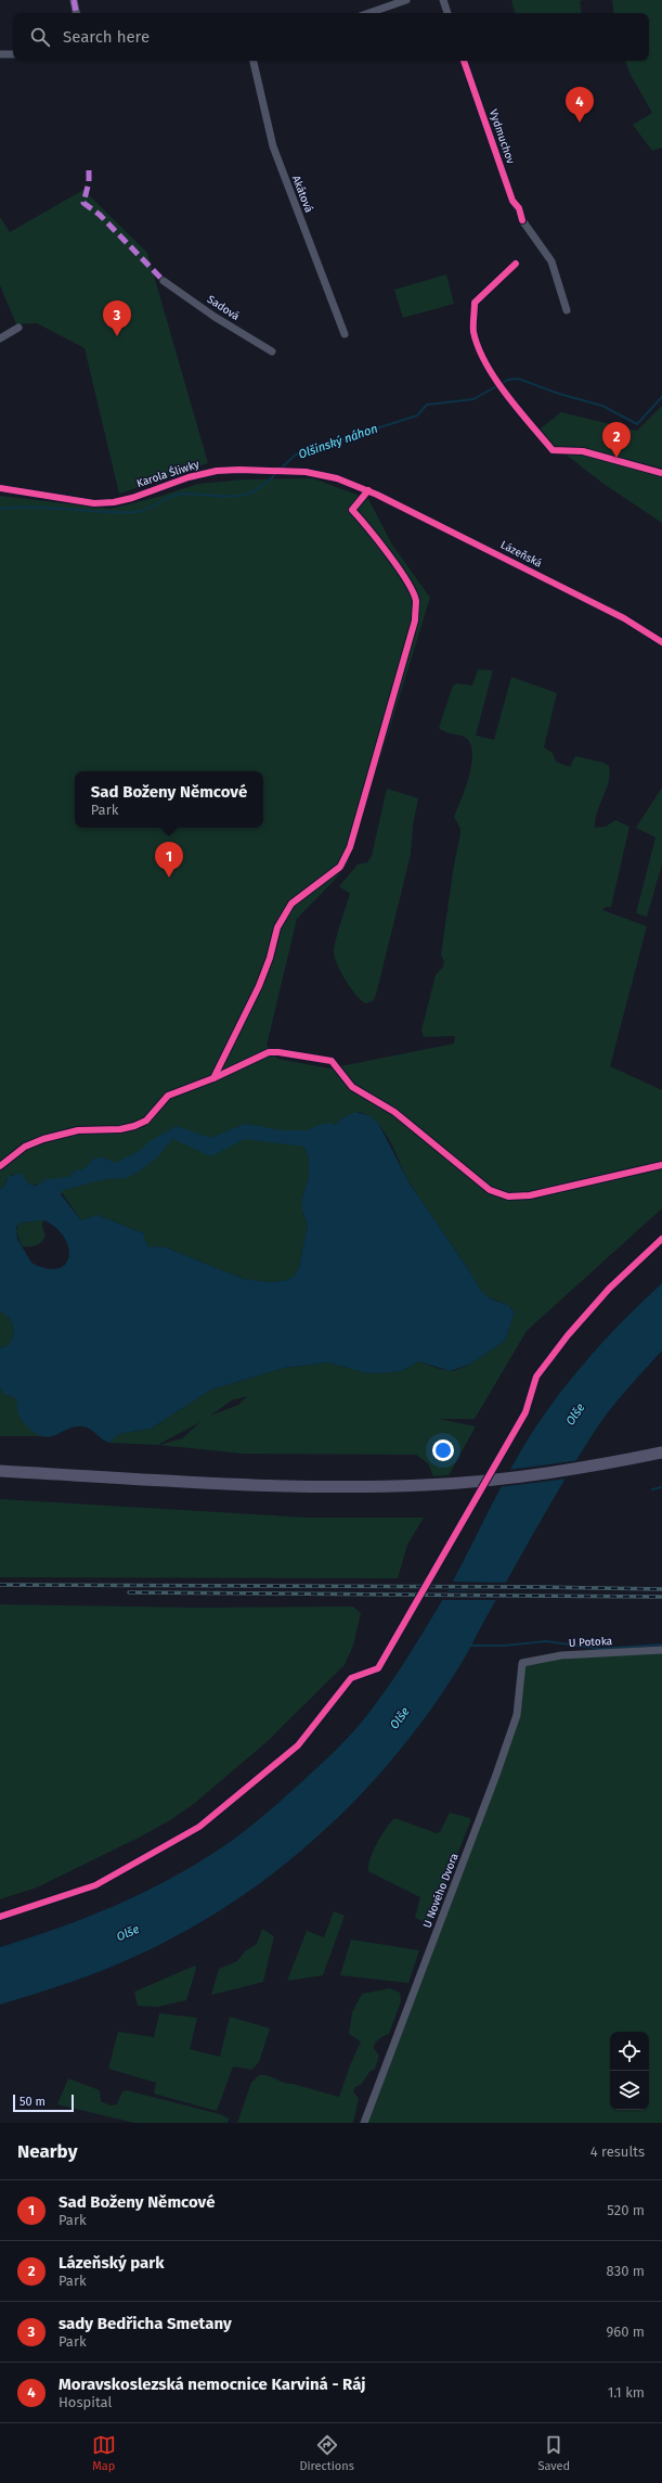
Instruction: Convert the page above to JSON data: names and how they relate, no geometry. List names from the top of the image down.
{
  "streets": {
    "street": [
      "Vydmuchov",
      "Akátová",
      "Sadová",
      "Karola Śliwky",
      "Lázeňská",
      "U Potoka",
      "U Nového Dvora"
    ]
  },
  "crossings": [
    ["Karola Śliwky", "Lázeňská"],
    ["U Potoka", "U Nového Dvora"]
  ],
  "water": ["Olšinský náhon", "Olše"],
  "scale_bar": "50 m",
  "page": {
    "search": "Search here",
    "pins": [
      "4",
      "3",
      "2",
      "1"
    ],
    "popup": ["Sad Boženy Němcové", "Park"],
    "scale": "50 m",
    "heading": ["Nearby", "4 results"],
    "list": [
      {
        "mark": "1",
        "name": "Sad Boženy Němcové",
        "note": "Park",
        "value": "520 m"
      },
      {
        "mark": "2",
        "name": "Lázeňský park",
        "note": "Park",
        "value": "830 m"
      },
      {
        "mark": "3",
        "name": "sady Bedřicha Smetany",
        "note": "Park",
        "value": "960 m"
      },
      {
        "mark": "4",
        "name": "Moravskoslezská nemocnice Karviná - Ráj",
        "note": "Hospital",
        "value": "1.1 km"
      }
    ],
    "nav": ["Map", "Directions", "Saved"]
  }
}
